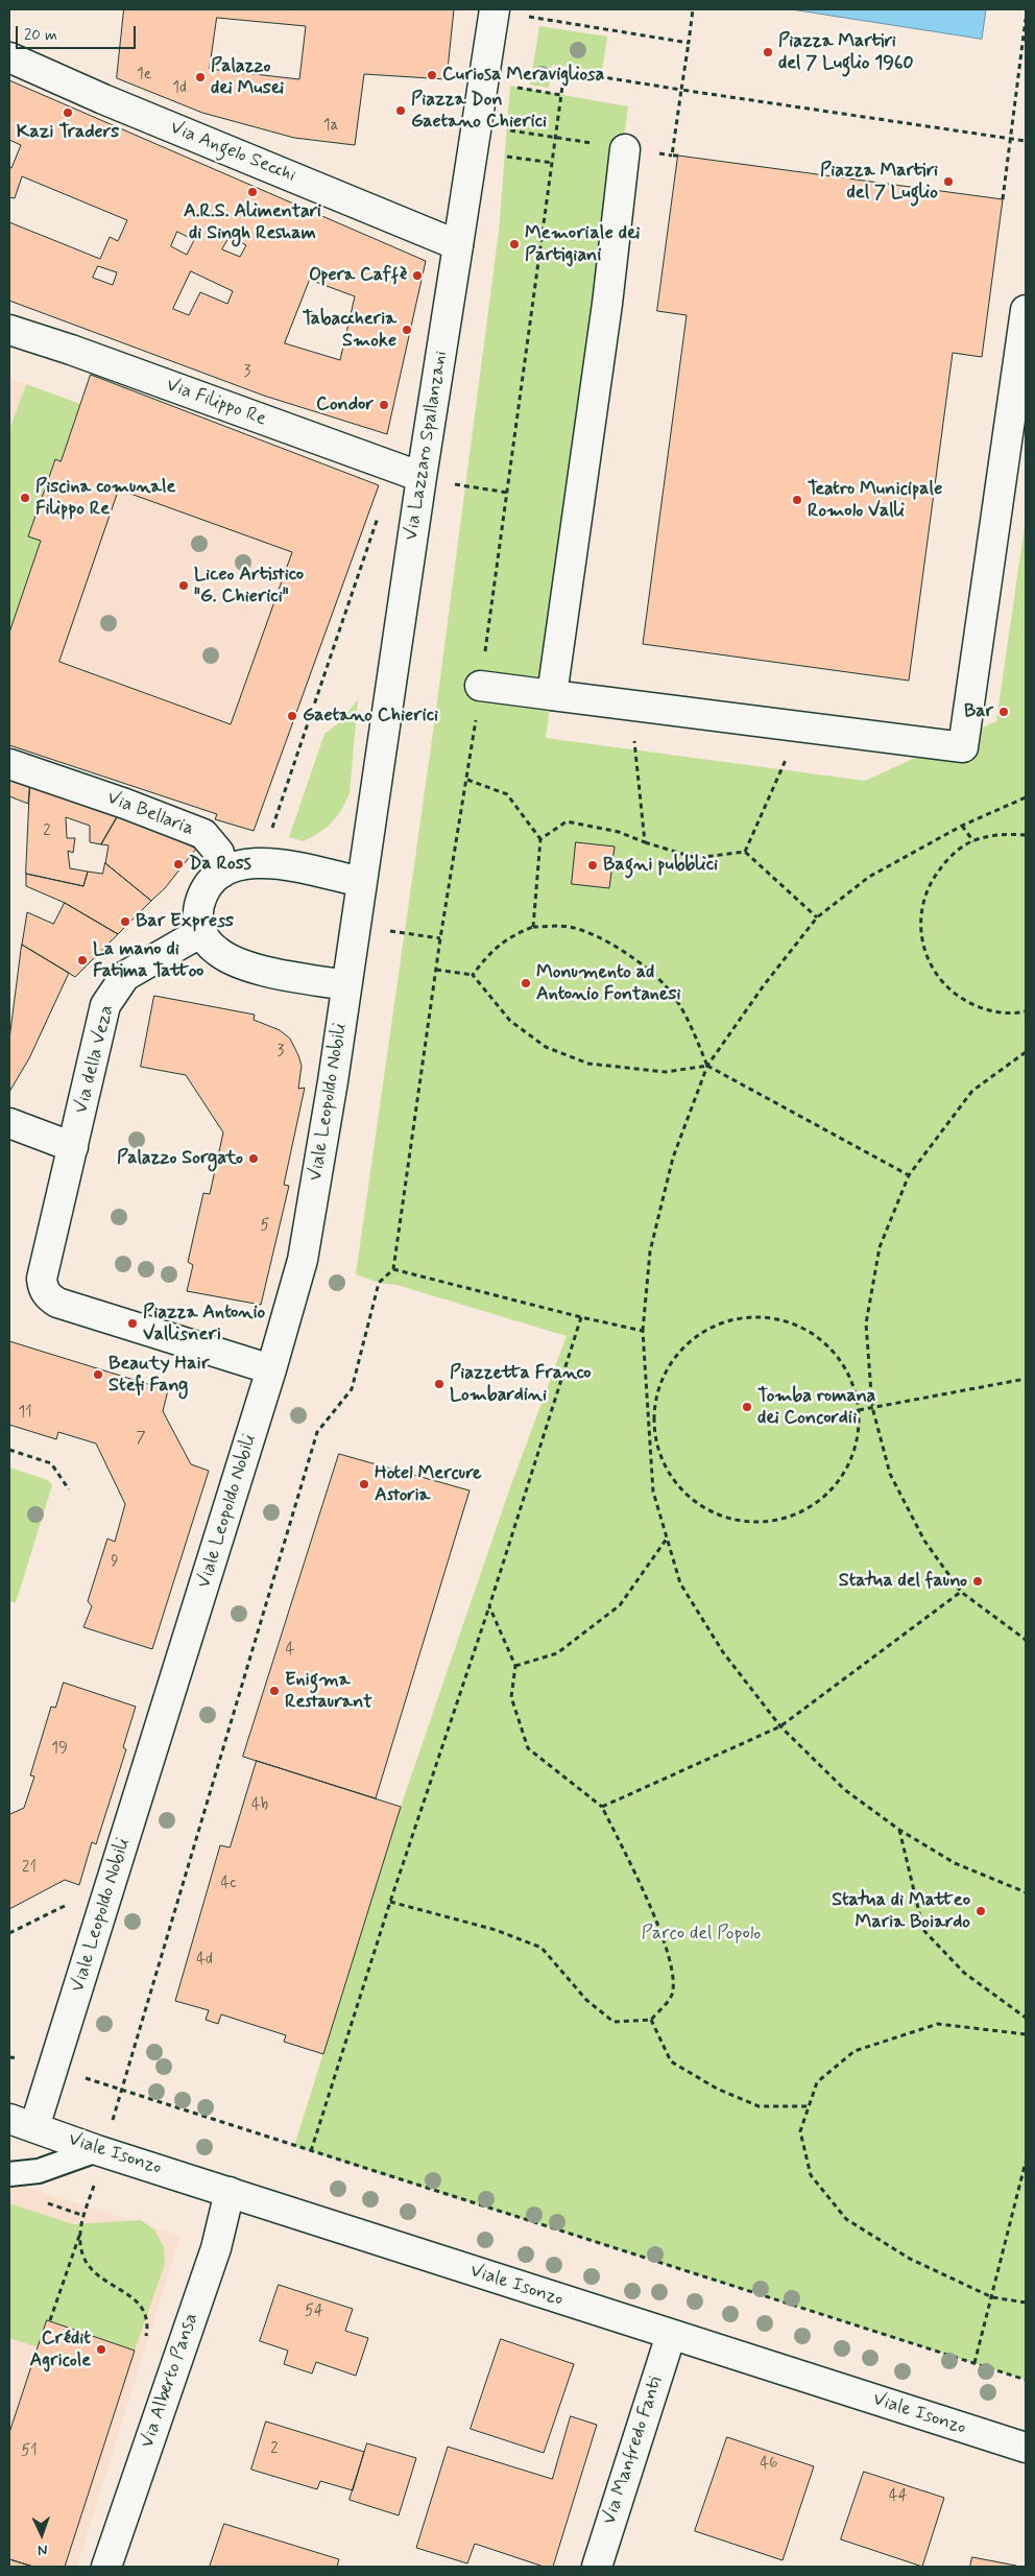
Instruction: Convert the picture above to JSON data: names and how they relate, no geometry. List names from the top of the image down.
{
  "streets": {
    "street": [
      "Via Angelo Secchi",
      "Via Filippo Re",
      "Via Lazzaro Spallanzani",
      "Via Bellaria",
      "Via della Veza",
      "Viale Leopoldo Nobili",
      "Viale Isonzo",
      "Via Alberto Pansa",
      "Via Manfredo Fanti"
    ]
  },
  "crossings": [
    ["Via Angelo Secchi", "Via Lazzaro Spallanzani"],
    ["Via Filippo Re", "Via Lazzaro Spallanzani"],
    ["Via Lazzaro Spallanzani", "Viale Leopoldo Nobili"],
    ["Viale Leopoldo Nobili", "Viale Isonzo"],
    ["Viale Isonzo", "Via Alberto Pansa"],
    ["Viale Isonzo", "Via Manfredo Fanti"]
  ],
  "parks": ["Parco del Popolo"],
  "places": [
    "Piazza Martiri del 7 Luglio 1960",
    "Curiosa Meravigliosa",
    "Palazzo dei Musei",
    "Piazza Don Gaetano Chierici",
    "Kazi Traders",
    "Piazza Martiri del 7 Luglio",
    "A.R.S. Alimentari di Singh Resham",
    "Memoriale dei Partigiani",
    "Opera Caffè",
    "Tabaccheria Smoke",
    "Condor",
    "Piscina comunale Filippo Re",
    "Teatro Municipale Romolo Valli",
    "Liceo Artistico \"G. Chierici\"",
    "Bar",
    "Gaetano Chierici",
    "Da Ross",
    "Bagni pubblici",
    "Bar Express",
    "La mano di Fatima Tattoo",
    "Monumento ad Antonio Fontanesi",
    "Palazzo Sorgato",
    "Piazza Antonio Vallisneri",
    "Beauty Hair Stefi Fang",
    "Piazzetta Franco Lombardini",
    "Tomba romana dei Concordii",
    "Hotel Mercure Astoria",
    "Statua del fauno",
    "Enigma Restaurant",
    "Statua di Matteo Maria Boiardo",
    "Crédit Agricole"
  ],
  "house_numbers": [
    "1e",
    "1d",
    "1a",
    "3",
    "2",
    "3",
    "5",
    "11",
    "7",
    "9",
    "4",
    "19",
    "4b",
    "21",
    "4c",
    "4d",
    "54",
    "2",
    "51",
    "46",
    "44"
  ],
  "scale_bar": "20 m",
  "north": "bottom"
}
